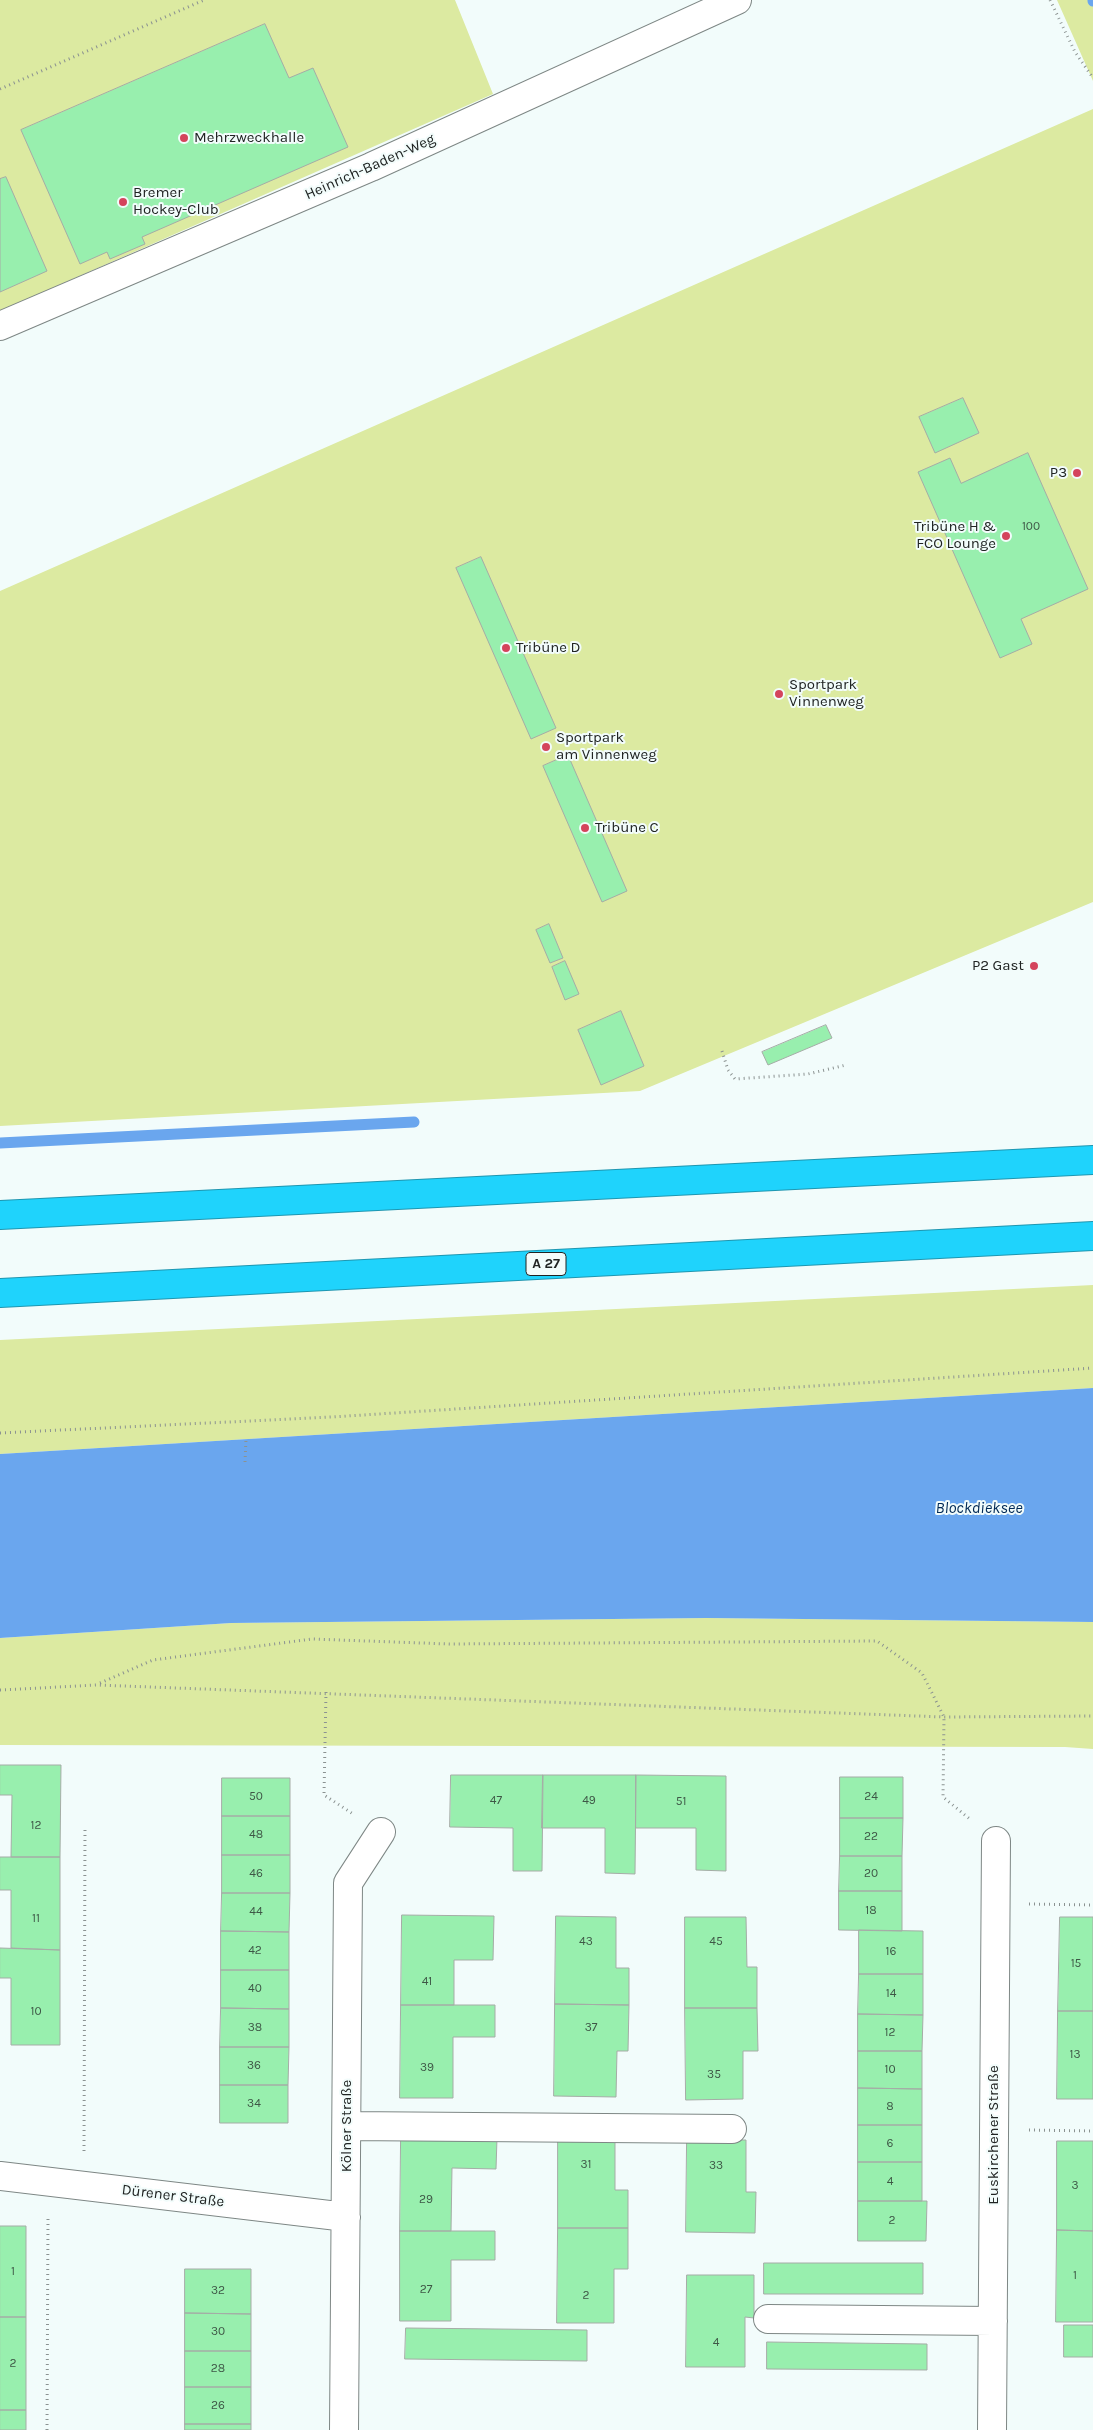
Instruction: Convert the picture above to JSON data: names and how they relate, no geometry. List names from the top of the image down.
{
  "streets": {
    "highway": ["A 27"],
    "street": [
      "Heinrich-Baden-Weg",
      "Kölner Straße",
      "Euskirchener Straße",
      "Dürener Straße"
    ]
  },
  "crossings": [
    ["Kölner Straße", "Dürener Straße"]
  ],
  "water": ["Blockdieksee"],
  "places": [
    "Mehrzweckhalle",
    "Bremer Hockey-Club",
    "P3",
    "Tribüne H & FCO Lounge",
    "Tribüne D",
    "Sportpark Vinnenweg",
    "Sportpark am Vinnenweg",
    "Tribüne C",
    "P2 Gast"
  ],
  "house_numbers": [
    "100",
    "50",
    "24",
    "47",
    "49",
    "51",
    "12",
    "48",
    "22",
    "46",
    "20",
    "18",
    "44",
    "11",
    "43",
    "45",
    "42",
    "16",
    "15",
    "41",
    "40",
    "14",
    "10",
    "38",
    "37",
    "12",
    "13",
    "36",
    "39",
    "10",
    "35",
    "34",
    "8",
    "6",
    "31",
    "33",
    "4",
    "3",
    "29",
    "2",
    "1",
    "1",
    "27",
    "32",
    "2",
    "30",
    "4",
    "2",
    "28",
    "26"
  ]
}
